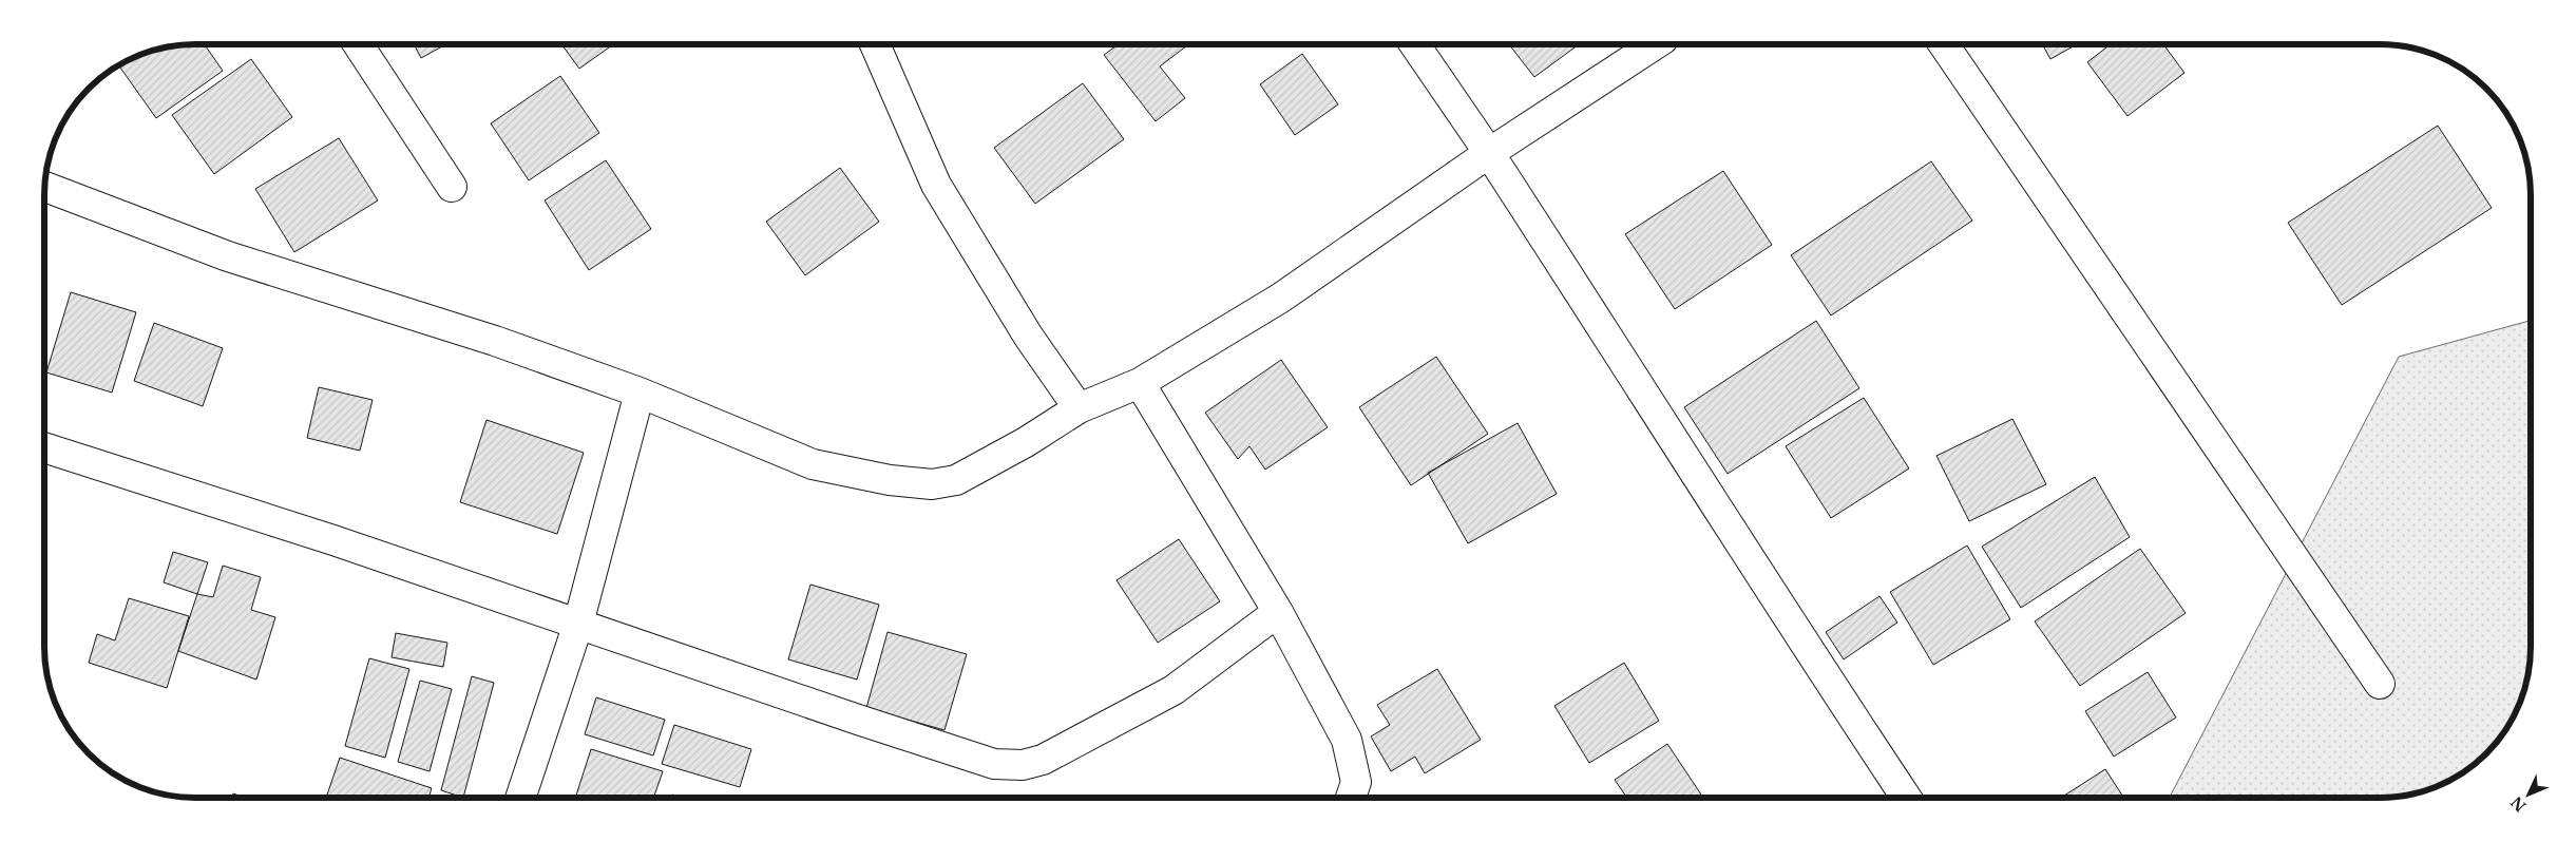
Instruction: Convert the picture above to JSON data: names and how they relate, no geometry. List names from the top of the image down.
{
  "north": "bottom left"
}
